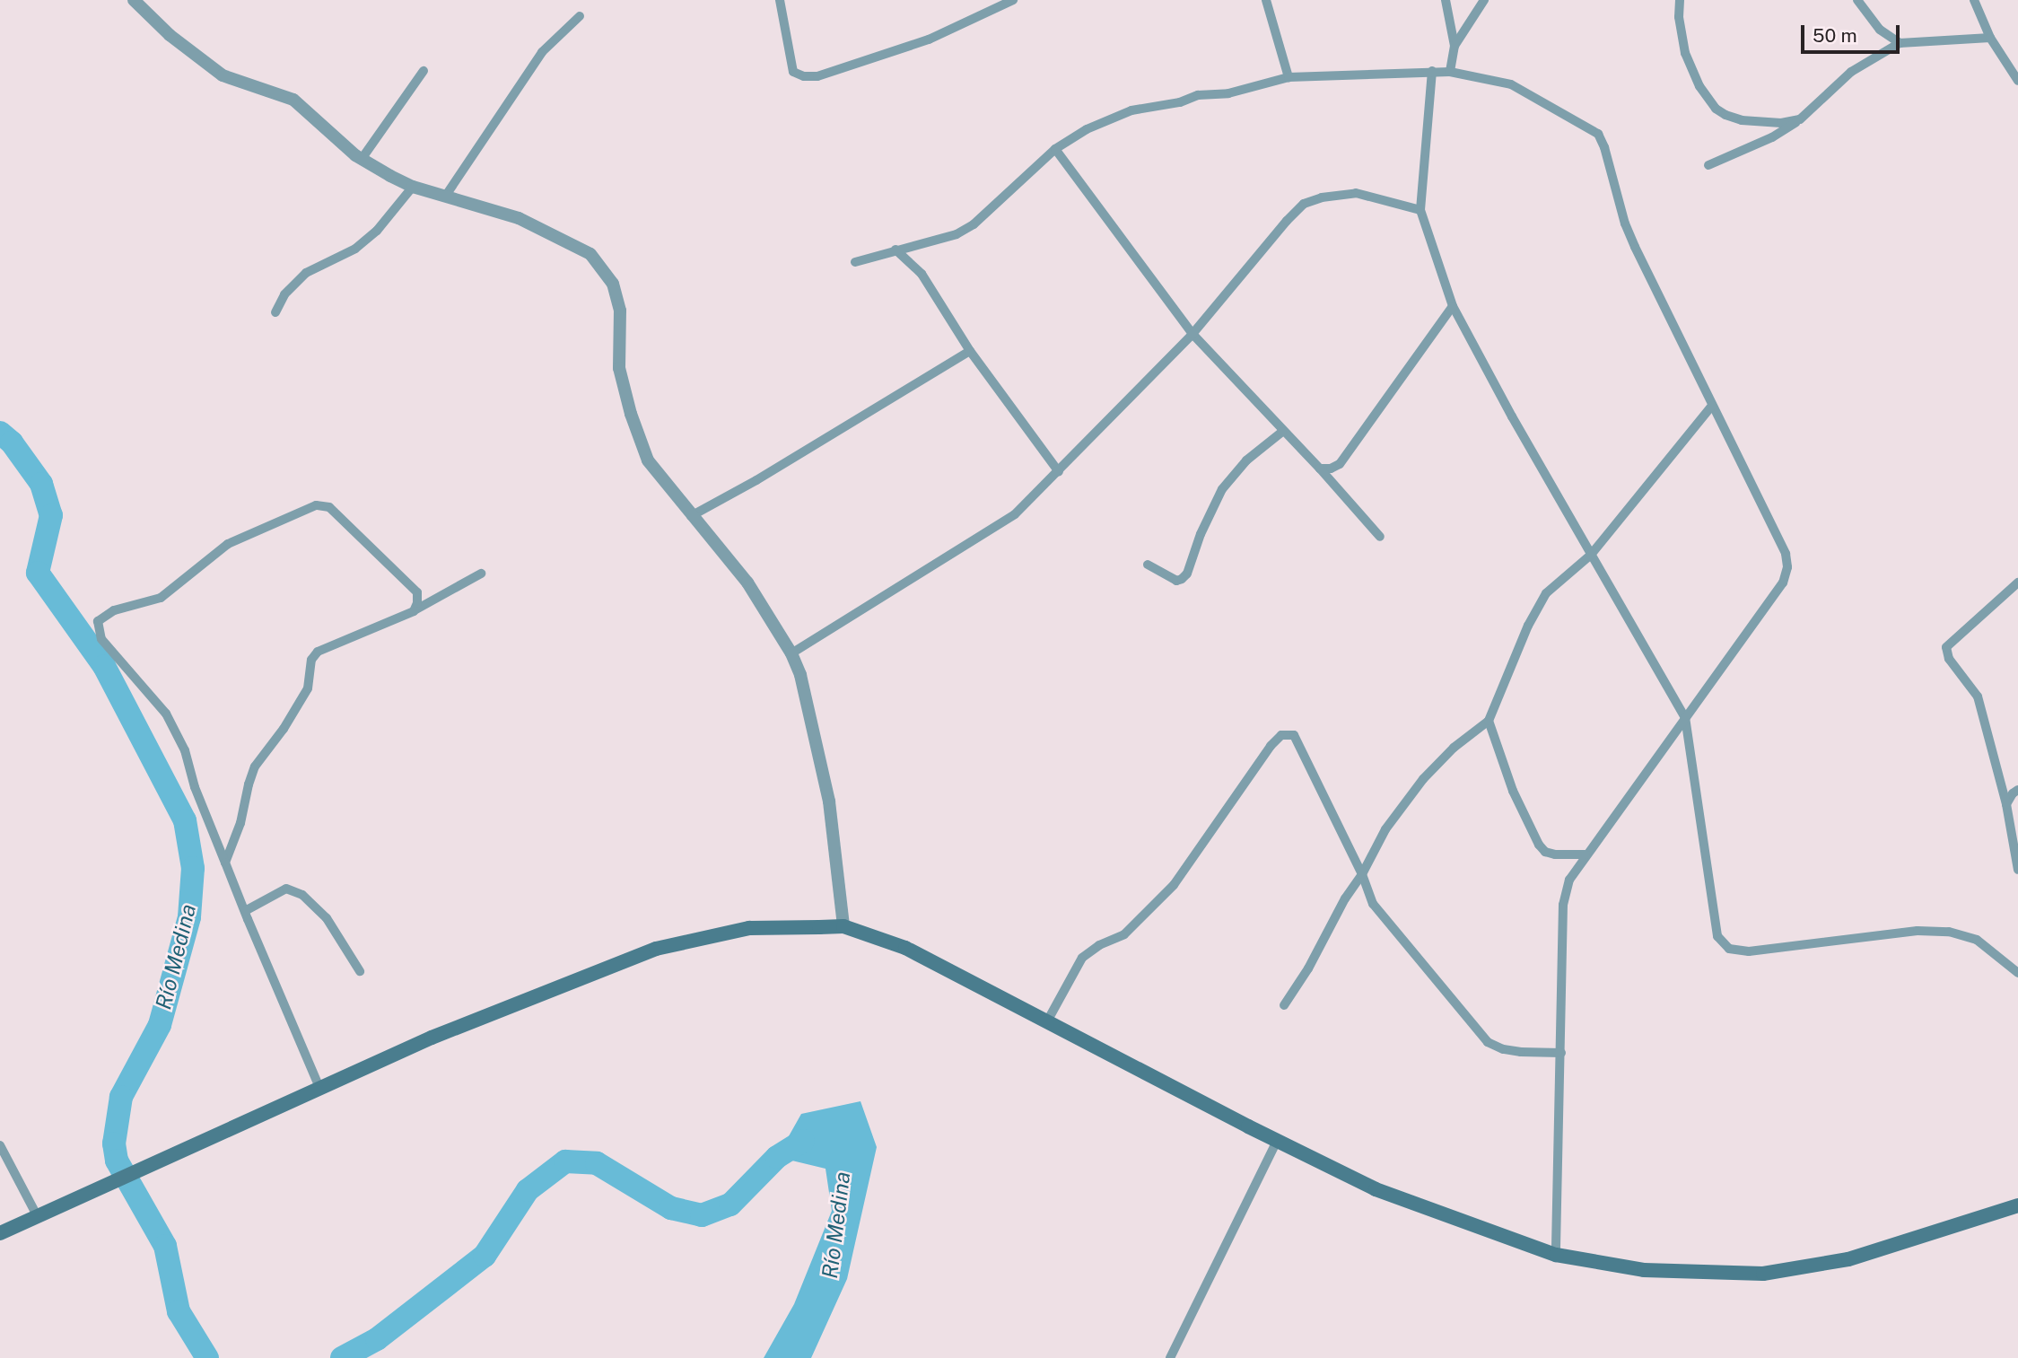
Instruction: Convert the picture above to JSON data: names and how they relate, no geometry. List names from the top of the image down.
{
  "water": ["Río Medina"],
  "scale_bar": "50 m"
}
